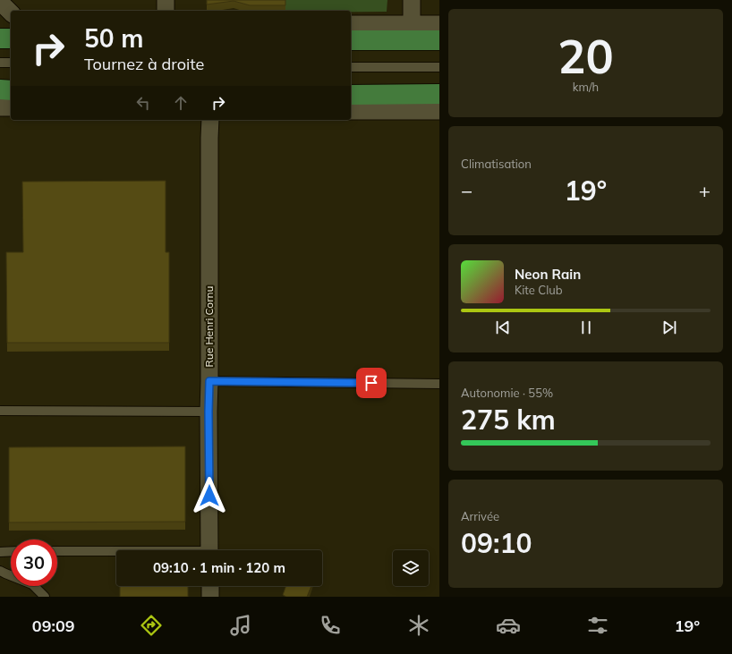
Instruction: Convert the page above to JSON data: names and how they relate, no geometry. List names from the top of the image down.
{
  "streets": {
    "street": ["Rue Henri Cornu"]
  },
  "page": {
    "tile": [
      ["20", "km/h"],
      "Climatisation",
      ["Autonomie · 55%", "275 km"],
      ["Arrivée", "09:10"]
    ],
    "turn": ["50 m", "Tournez à droite"],
    "heat": ["−", "19°", "+"],
    "song": ["Neon Rain", "Kite Club"],
    "limit": "30",
    "trip": "09:10 · 1 min · 120 m",
    "tabs": ["09:09", "19°"]
  }
}
